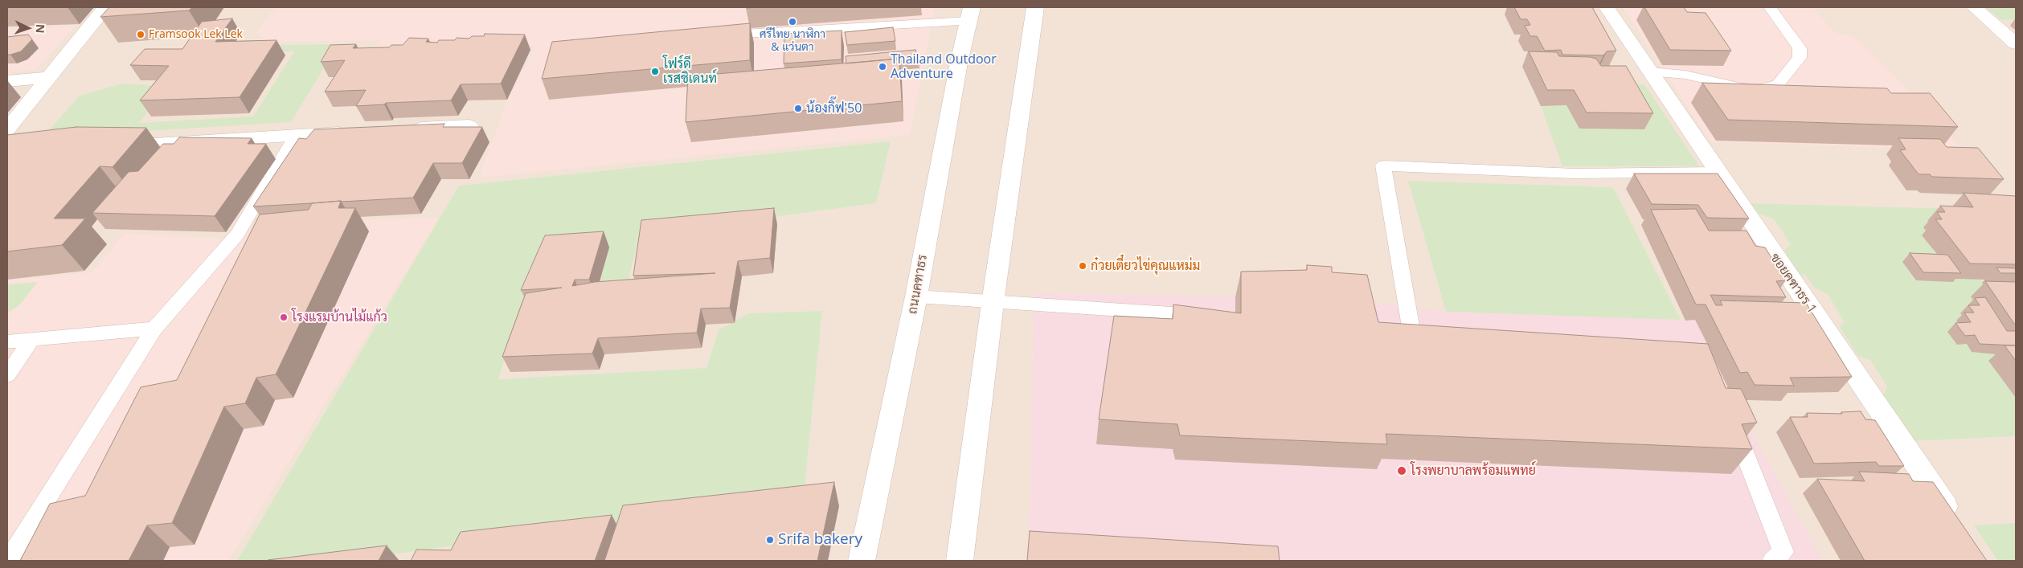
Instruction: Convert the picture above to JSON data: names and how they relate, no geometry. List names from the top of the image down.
{
  "streets": {
    "street": ["ซอยคฑาธร 1", "ถนนคฑาธร"]
  },
  "places": [
    "ศรีไทย นาฬิกา & แว่นตา",
    "Framsook Lek Lek",
    "Thailand Outdoor Adventure",
    "โฟร์ดี เรสซิเดนท์",
    "น้องกิ๊ฟ'50",
    "ก๋วยเตี๋ยวไข่คุณแหม่ม",
    "โรงแรมบ้านไม้แก้ว",
    "โรงพยาบาลพร้อมแพทย์",
    "Srifa bakery"
  ],
  "north": "right"
}
